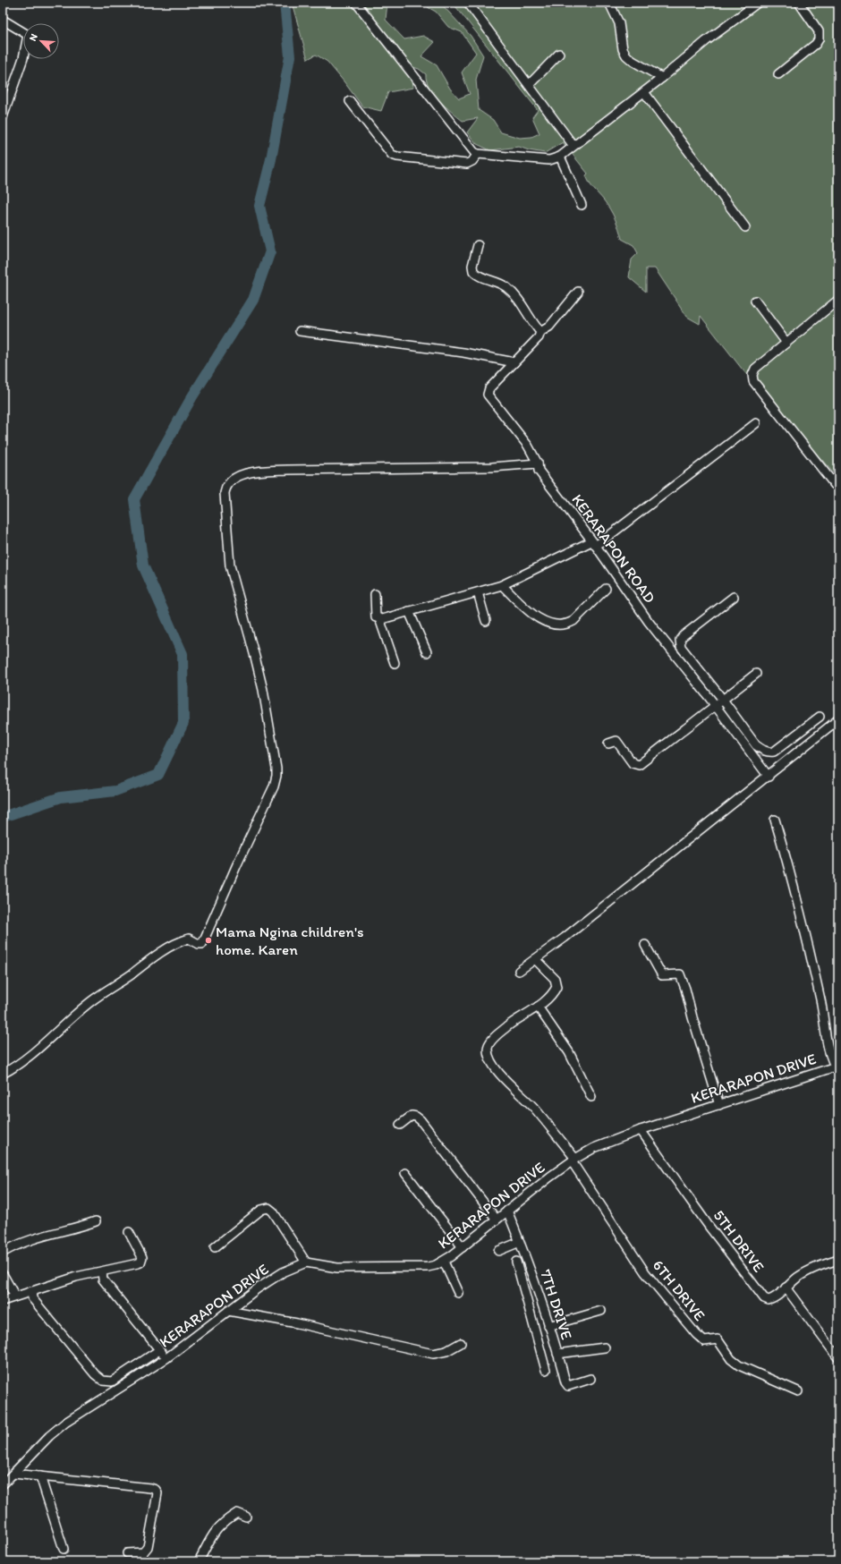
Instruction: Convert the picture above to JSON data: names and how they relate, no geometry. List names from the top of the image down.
{
  "streets": {
    "street": [
      "KERARAPON ROAD",
      "KERARAPON DRIVE",
      "5TH DRIVE",
      "6TH DRIVE",
      "7TH DRIVE"
    ]
  },
  "crossings": [
    ["KERARAPON DRIVE", "5TH DRIVE"],
    ["KERARAPON DRIVE", "6TH DRIVE"],
    ["KERARAPON DRIVE", "7TH DRIVE"]
  ],
  "places": ["Mama Ngina children's home. Karen"],
  "north": "top left"
}
